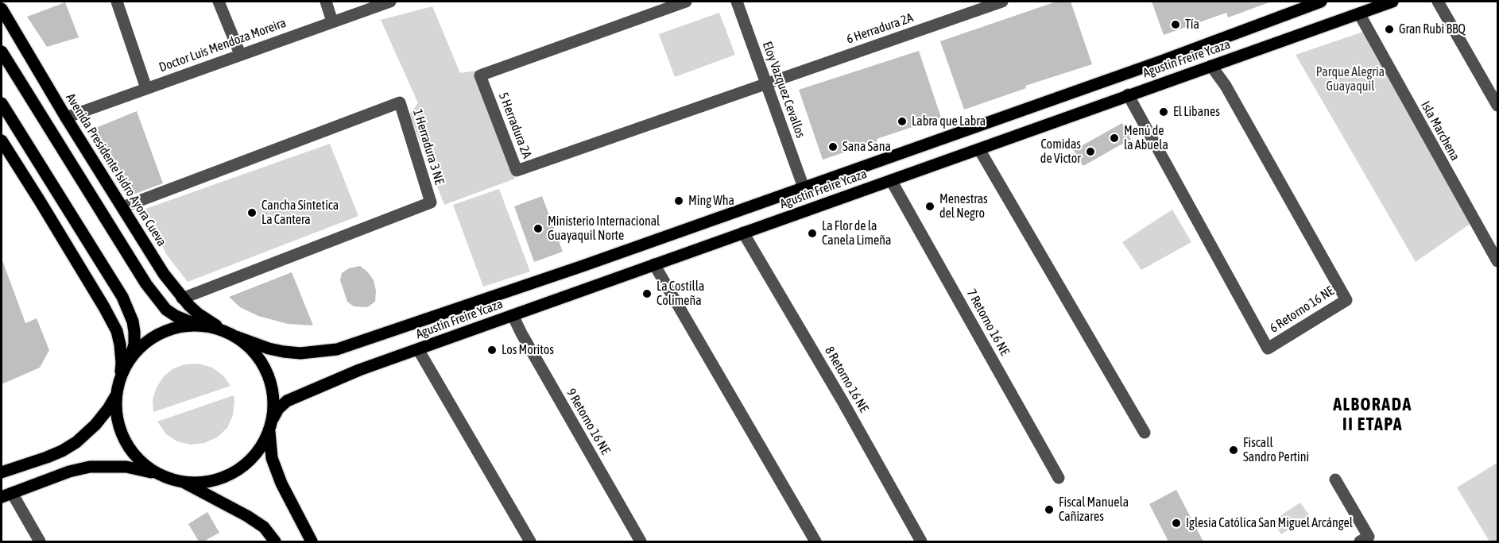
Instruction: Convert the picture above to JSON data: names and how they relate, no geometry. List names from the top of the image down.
{
  "streets": {
    "main road": ["Agustín Freire Ycaza", "Avenida Presidente Isidro Ayora Cueva"],
    "street": [
      "6 Herradura 2A",
      "Doctor Luis Mendoza Moreira",
      "Eloy Vazquez Cevallos",
      "5 Herradura 2A",
      "Isla Marchena",
      "1 Herradura 3 NE",
      "6 Retorno 16 NE",
      "7 Retorno 16 NE",
      "8 Retorno 16 NE",
      "9 Retorno 16 NE"
    ]
  },
  "crossings": [
    ["6 Herradura 2A", "Eloy Vazquez Cevallos"],
    ["6 Herradura 2A", "5 Herradura 2A"],
    ["Doctor Luis Mendoza Moreira", "Avenida Presidente Isidro Ayora Cueva"],
    ["Agustín Freire Ycaza", "Eloy Vazquez Cevallos"],
    ["Agustín Freire Ycaza", "Isla Marchena"],
    ["Agustín Freire Ycaza", "Avenida Presidente Isidro Ayora Cueva"],
    ["Agustín Freire Ycaza", "6 Retorno 16 NE"],
    ["Agustín Freire Ycaza", "7 Retorno 16 NE"],
    ["Agustín Freire Ycaza", "8 Retorno 16 NE"],
    ["Agustín Freire Ycaza", "9 Retorno 16 NE"],
    ["Eloy Vazquez Cevallos", "5 Herradura 2A"],
    ["1 Herradura 3 NE", "Avenida Presidente Isidro Ayora Cueva"]
  ],
  "districts": ["ALBORADA II ETAPA"],
  "parks": ["Parque Alegria Guayaquil"],
  "places": [
    "Tía",
    "Gran Rubi BBQ",
    "El Libanes",
    "Labra que Labra",
    "Menú de la Abuela",
    "Sana Sana",
    "Comidas de Victor",
    "Ming Wha",
    "Menestras del Negro",
    "Cancha Sintetica La Cantera",
    "Ministerio Internacional Guayaquil Norte",
    "La Flor de la Canela Limeña",
    "La Costilla Colimeña",
    "Los Moritos",
    "Fiscall Sandro Pertini",
    "Fiscal Manuela Cañizares",
    "Iglesia Católica San Miguel Arcángel"
  ]
}
